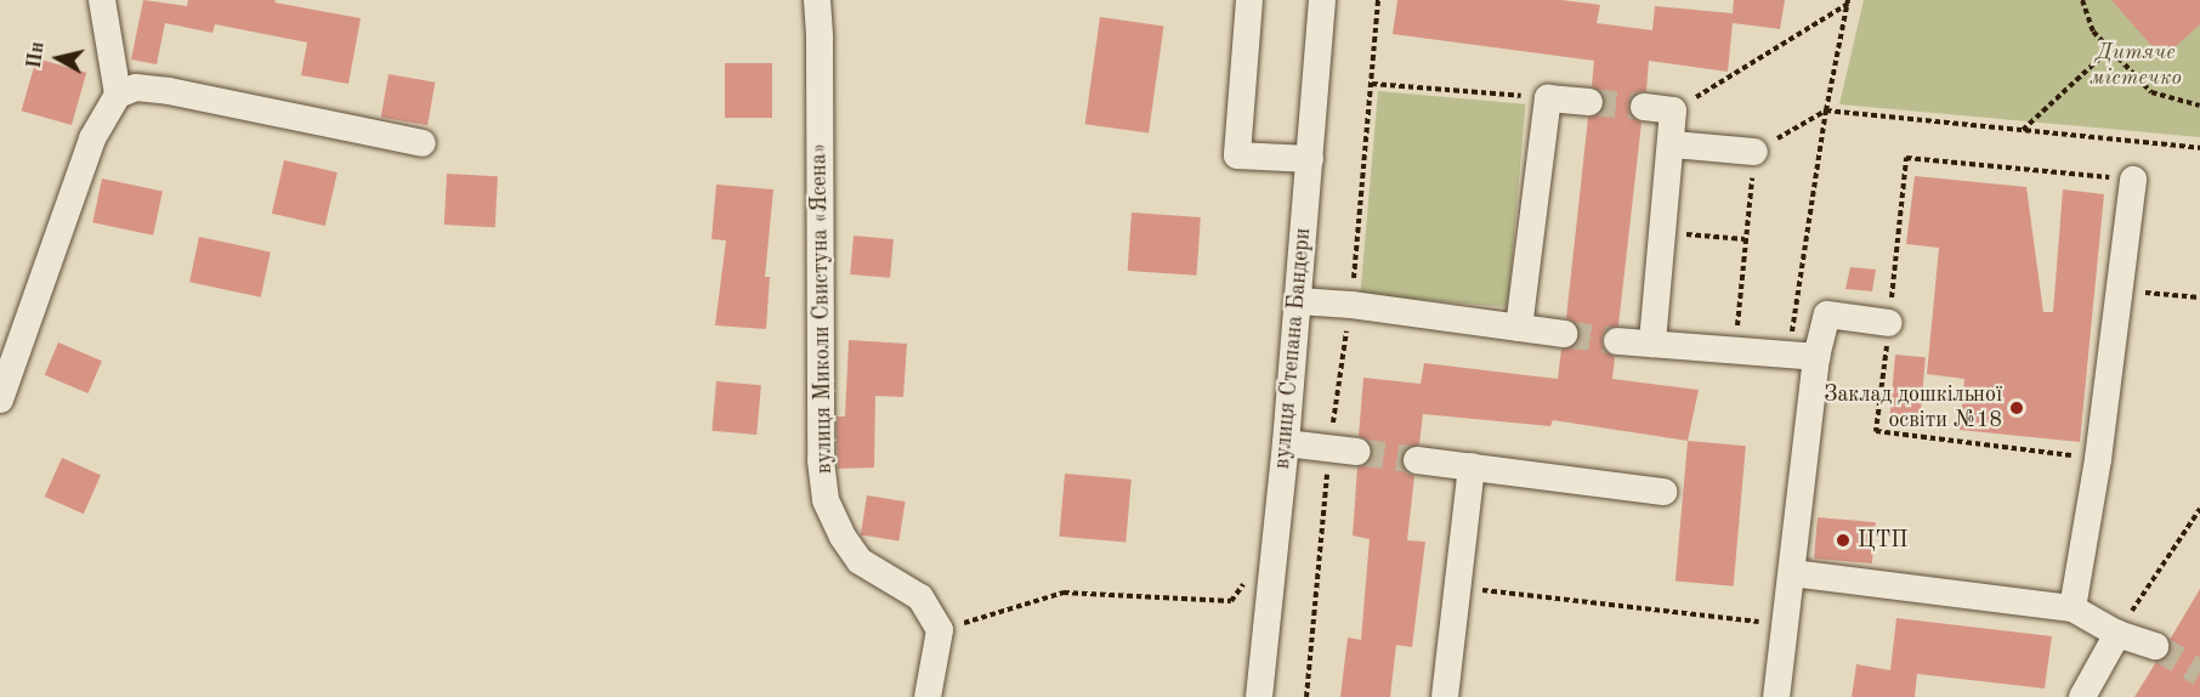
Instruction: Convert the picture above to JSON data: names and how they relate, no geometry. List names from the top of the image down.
{
  "streets": {
    "street": ["вулиця Миколи Свистуна «Ясена»", "вулиця Степана Бандери"]
  },
  "parks": ["Дитяче містечко"],
  "places": ["Заклад дошкільної освіти №18", "ЦТП"],
  "north": "left"
}
